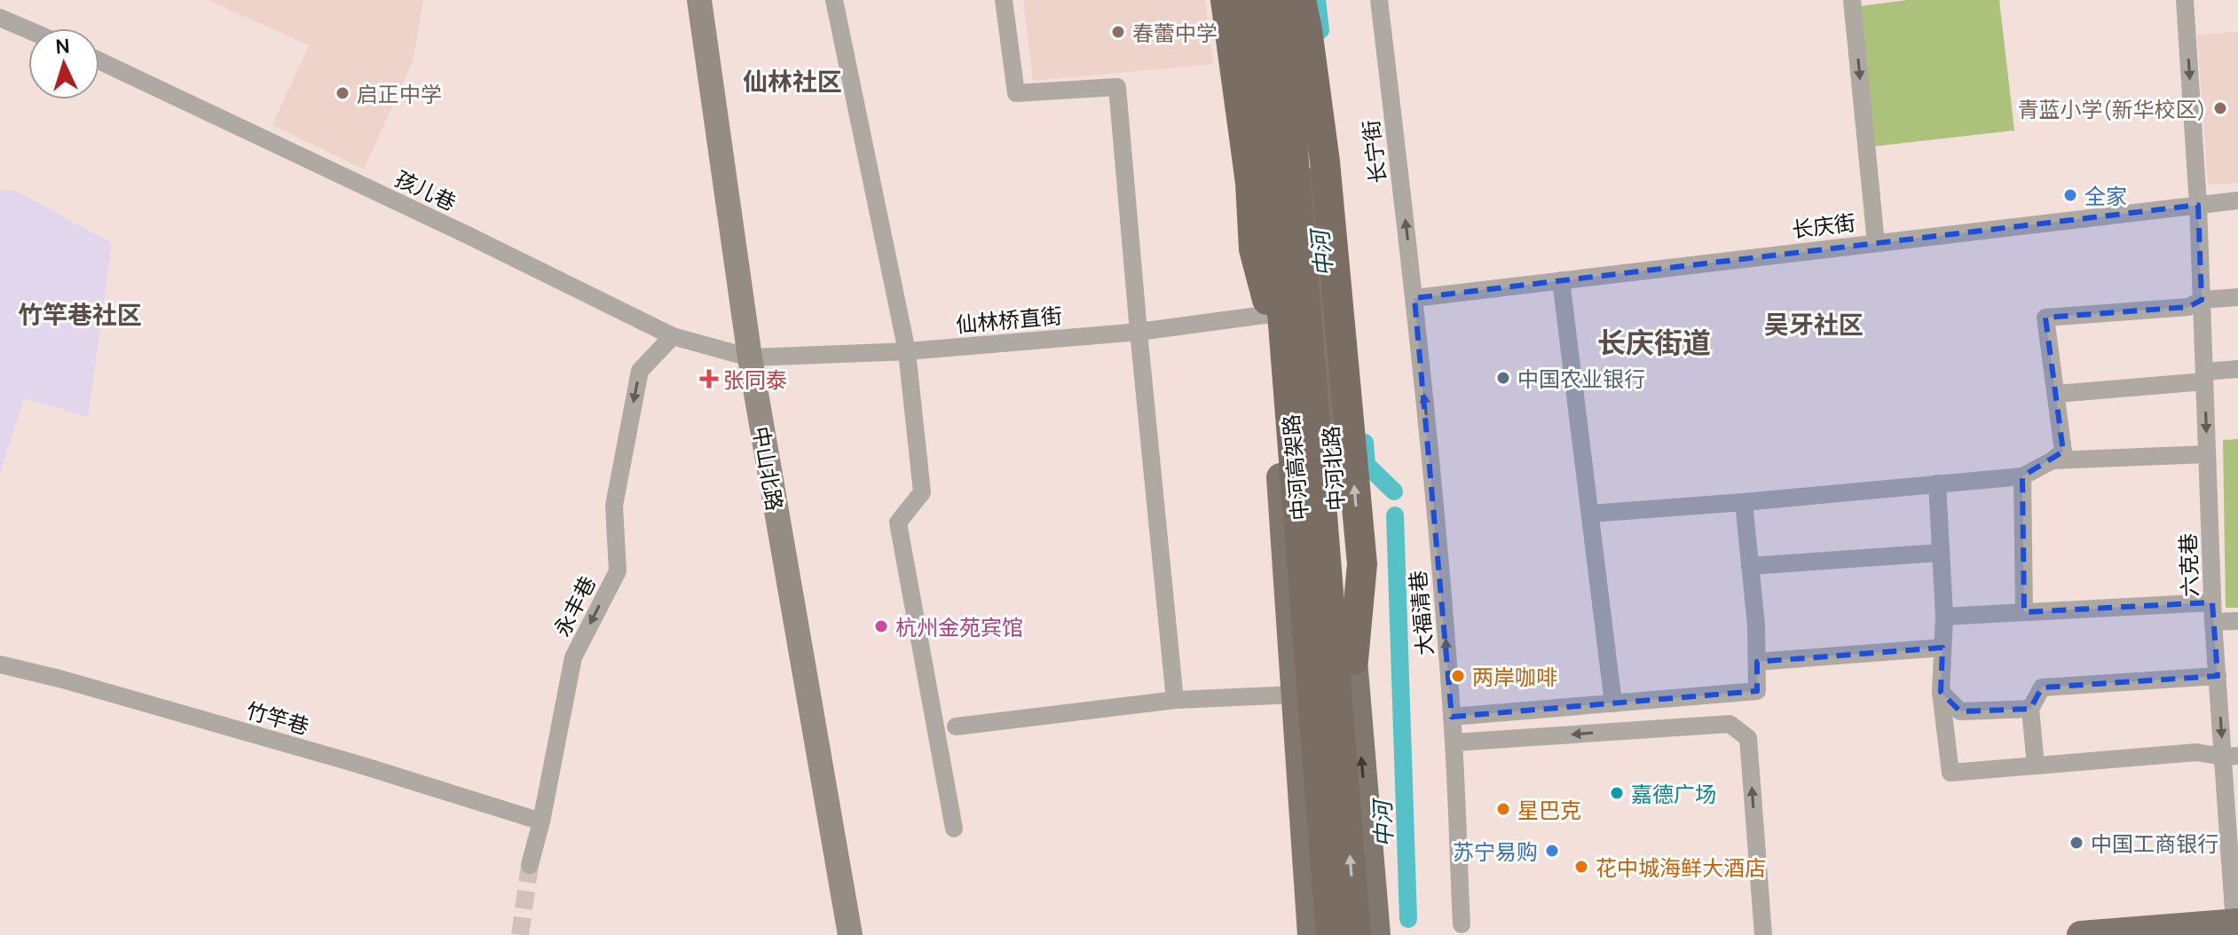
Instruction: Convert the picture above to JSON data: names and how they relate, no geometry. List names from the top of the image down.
{
  "streets": {
    "highway": ["中河高架路"],
    "main road": ["中山北路", "中河北路"],
    "street": [
      "长宁街",
      "孩儿巷",
      "长庆街",
      "仙林桥直街",
      "六克巷",
      "永丰巷",
      "大福清巷",
      "竹竿巷"
    ]
  },
  "crossings": [
    ["长宁街", "长庆街"],
    ["长宁街", "大福清巷"],
    ["孩儿巷", "仙林桥直街"],
    ["孩儿巷", "中山北路"],
    ["孩儿巷", "永丰巷"],
    ["长庆街", "六克巷"],
    ["长庆街", "大福清巷"],
    ["仙林桥直街", "中山北路"],
    ["永丰巷", "竹竿巷"]
  ],
  "one_way": ["长宁街", "六克巷", "永丰巷"],
  "districts": [
    "仙林社区",
    "竹竿巷社区",
    "吴牙社区",
    "长庆街道"
  ],
  "water": ["中河"],
  "places": {
    "other": [
      "春蕾中学",
      "启正中学",
      "青蓝小学(新华校区)",
      "全家",
      "中国农业银行",
      "杭州金苑宾馆",
      "两岸咖啡",
      "嘉德广场",
      "星巴克",
      "中国工商银行",
      "苏宁易购",
      "花中城海鲜大酒店"
    ],
    "health": ["张同泰"]
  },
  "north": "top"
}
